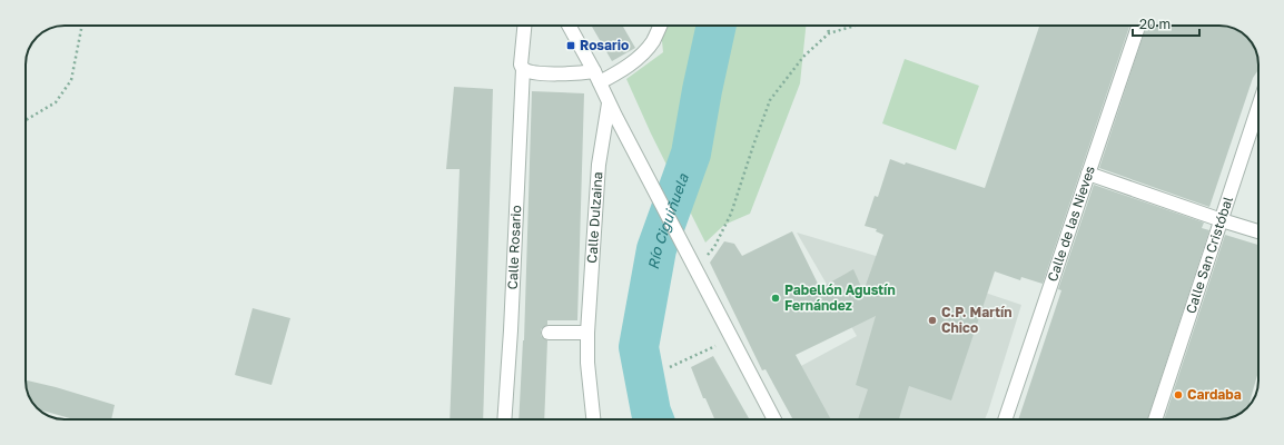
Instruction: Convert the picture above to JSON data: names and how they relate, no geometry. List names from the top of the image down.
{
  "streets": {
    "street": [
      "Calle Dulzaina",
      "Calle de las Nieves",
      "Calle Rosario",
      "Calle San Cristóbal"
    ]
  },
  "water": ["Río Ciguiñuela"],
  "places": {
    "transit": ["Rosario"],
    "other": ["Pabellón Agustín Fernández", "C.P. Martín Chico", "Cardaba"]
  },
  "scale_bar": "20 m"
}
